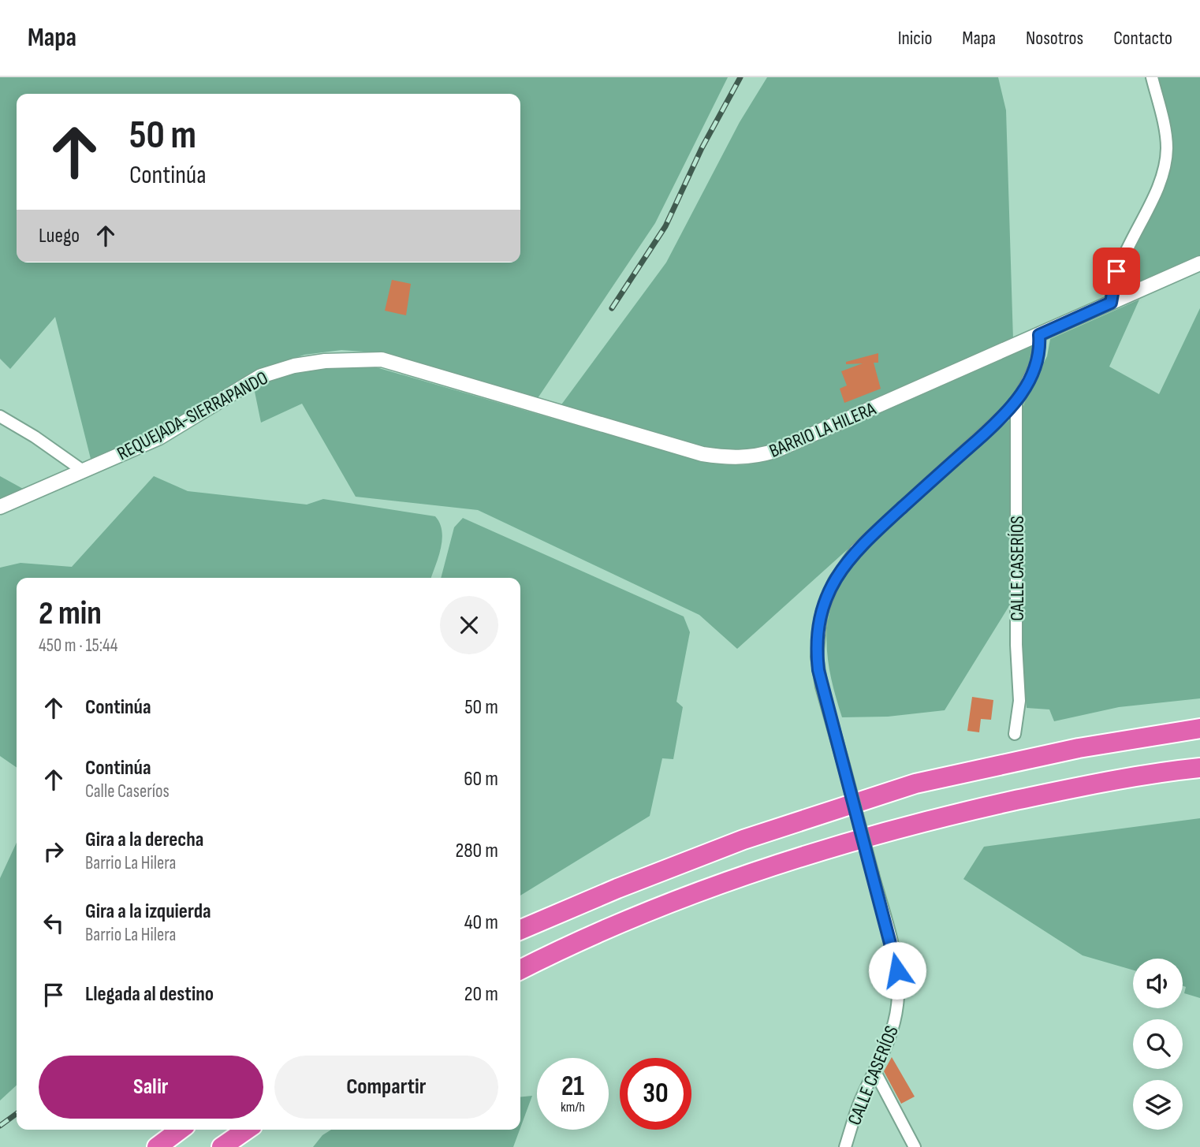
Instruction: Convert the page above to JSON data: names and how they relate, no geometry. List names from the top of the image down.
{
  "streets": {
    "street": ["REQUEJADA-SIERRAPANDO", "BARRIO LA HILERA", "CALLE CASERÍOS"]
  },
  "crossings": [
    ["REQUEJADA-SIERRAPANDO", "BARRIO LA HILERA"],
    ["BARRIO LA HILERA", "CALLE CASERÍOS"]
  ],
  "page": {
    "header": "Mapa",
    "nav": [
      "Inicio",
      "Mapa",
      "Nosotros",
      "Contacto"
    ],
    "turn": ["50 m", "Continúa"],
    "then": "Luego",
    "heading": ["2 min", "450 m · 15:44"],
    "list": [
      {
        "name": "Continúa",
        "value": "50 m"
      },
      {
        "name": "Continúa",
        "note": "Calle Caseríos",
        "value": "60 m"
      },
      {
        "name": "Gira a la derecha",
        "note": "Barrio La Hilera",
        "value": "280 m"
      },
      {
        "name": "Gira a la izquierda",
        "note": "Barrio La Hilera",
        "value": "40 m"
      },
      {
        "name": "Llegada al destino",
        "value": "20 m"
      }
    ],
    "buttons": ["Salir", "Compartir"],
    "speed": "21 km/h",
    "limit": "30"
  }
}
